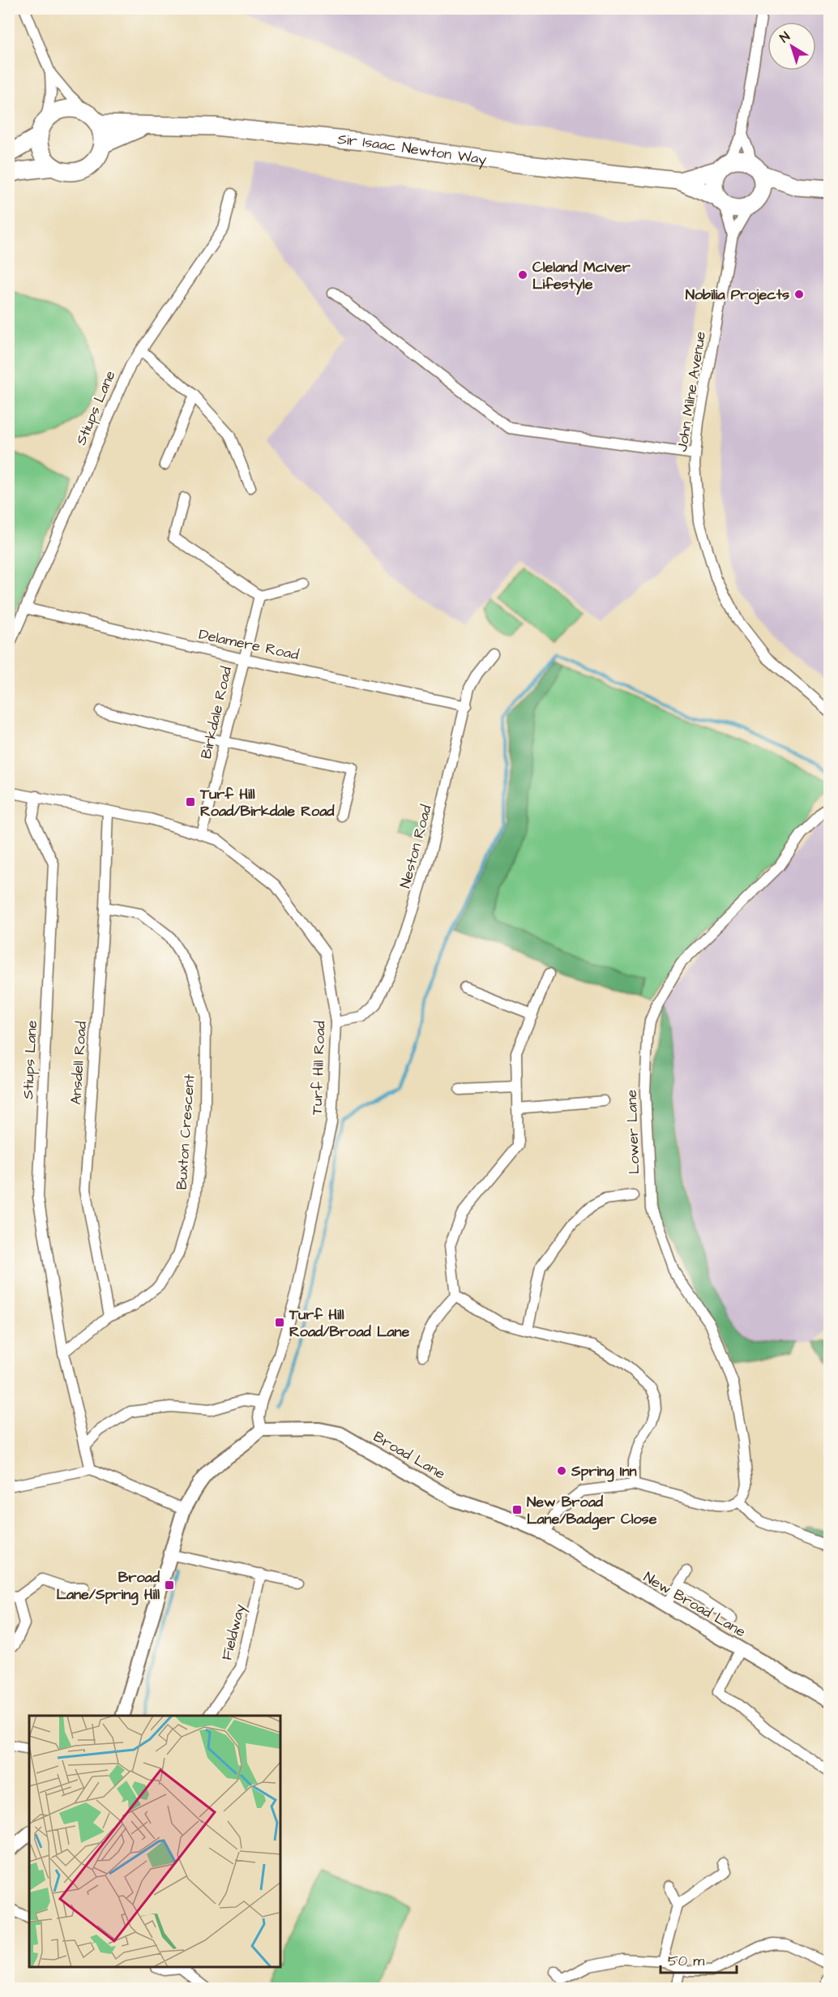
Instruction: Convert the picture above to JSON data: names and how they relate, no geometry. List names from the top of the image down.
{
  "streets": {
    "highway": ["Sir Isaac Newton Way"],
    "main road": ["Broad Lane", "New Broad Lane"],
    "street": [
      "John Milne Avenue",
      "Stiups Lane",
      "Delamere Road",
      "Birkdale Road",
      "Neston Road",
      "Ansdell Road",
      "Turf Hill Road",
      "Buxton Crescent",
      "Lower Lane",
      "Fieldway"
    ]
  },
  "crossings": [
    ["Sir Isaac Newton Way", "John Milne Avenue"],
    ["Stiups Lane", "Delamere Road"],
    ["Stiups Lane", "Turf Hill Road"],
    ["Stiups Lane", "Buxton Crescent"],
    ["Delamere Road", "Birkdale Road"],
    ["Delamere Road", "Neston Road"],
    ["Birkdale Road", "Turf Hill Road"],
    ["Neston Road", "Turf Hill Road"],
    ["Ansdell Road", "Turf Hill Road"],
    ["Ansdell Road", "Buxton Crescent"],
    ["Turf Hill Road", "Broad Lane"],
    ["Broad Lane", "New Broad Lane"]
  ],
  "places": {
    "other": ["Cleland McIver Lifestyle", "Nobilia Projects", "Spring Inn"],
    "transit": [
      "Turf Hill Road/Birkdale Road",
      "Turf Hill Road/Broad Lane",
      "New Broad Lane/Badger Close",
      "Broad Lane/Spring Hill"
    ]
  },
  "scale_bar": "50 m",
  "north": "top left"
}
